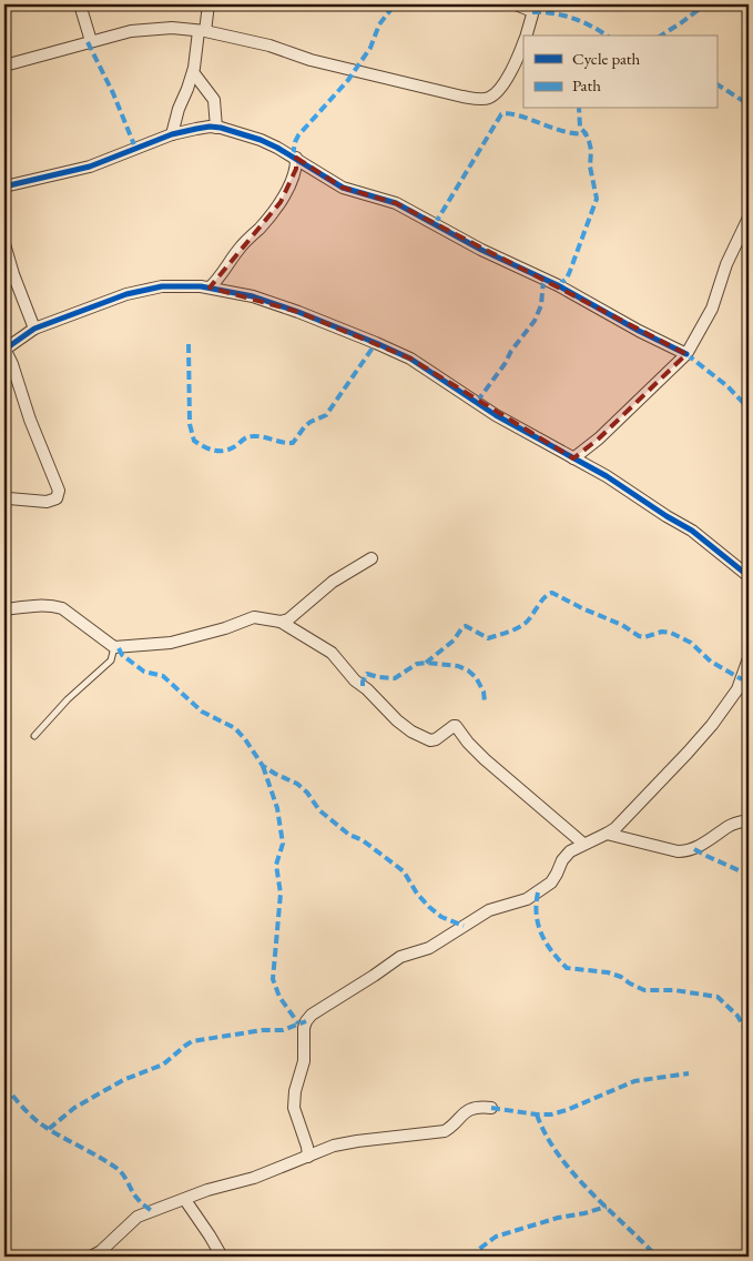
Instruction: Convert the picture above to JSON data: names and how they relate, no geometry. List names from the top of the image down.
{
  "legend": ["Cycle path", "Path"]
}
